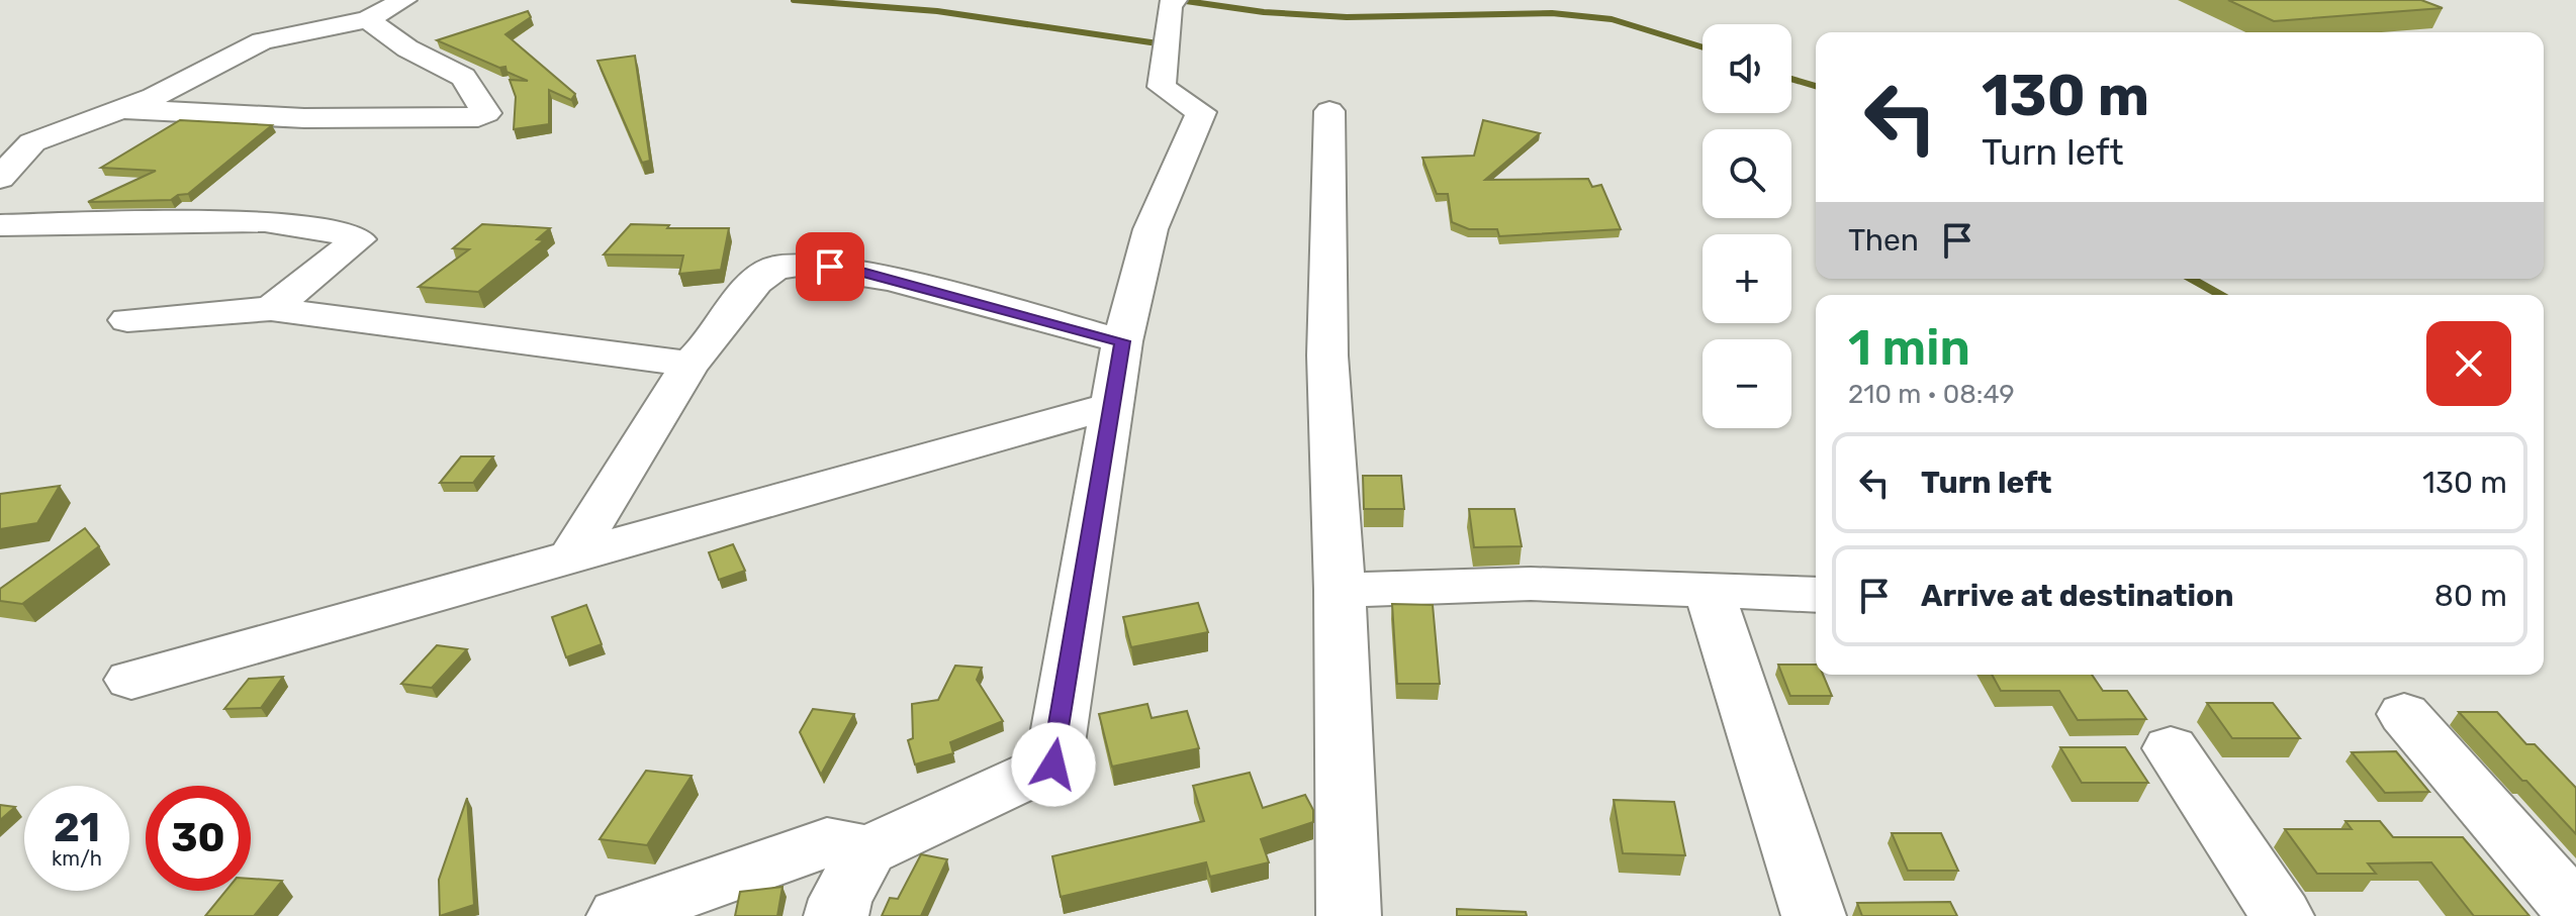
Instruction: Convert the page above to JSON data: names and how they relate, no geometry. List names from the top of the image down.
{
  "page": {
    "map_buttons": ["+", "−"],
    "turn": ["130 m", "Turn left"],
    "then": "Then",
    "heading": ["1 min", "210 m · 08:49"],
    "list": [
      {
        "name": "Turn left",
        "value": "130 m"
      },
      {
        "name": "Arrive at destination",
        "value": "80 m"
      }
    ],
    "speed": "21 km/h",
    "limit": "30"
  }
}
